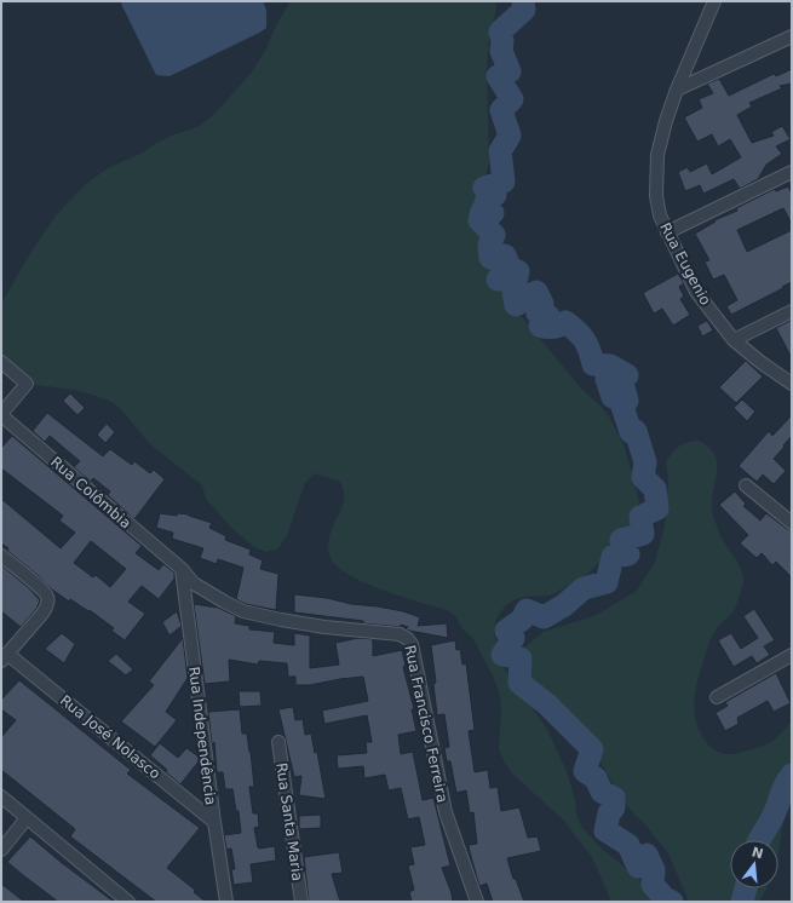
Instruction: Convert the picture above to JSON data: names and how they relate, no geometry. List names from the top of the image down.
{
  "streets": {
    "street": [
      "Rua Eugenio",
      "Rua Colômbia",
      "Rua Francisco Ferreira",
      "Rua Independência",
      "Rua José Nolasco",
      "Rua Santa Maria"
    ]
  },
  "crossings": [
    ["Rua Colômbia", "Rua Francisco Ferreira"],
    ["Rua Colômbia", "Rua Independência"],
    ["Rua Francisco Ferreira", "Rua Independência"],
    ["Rua Independência", "Rua José Nolasco"]
  ],
  "north": "top"
}
